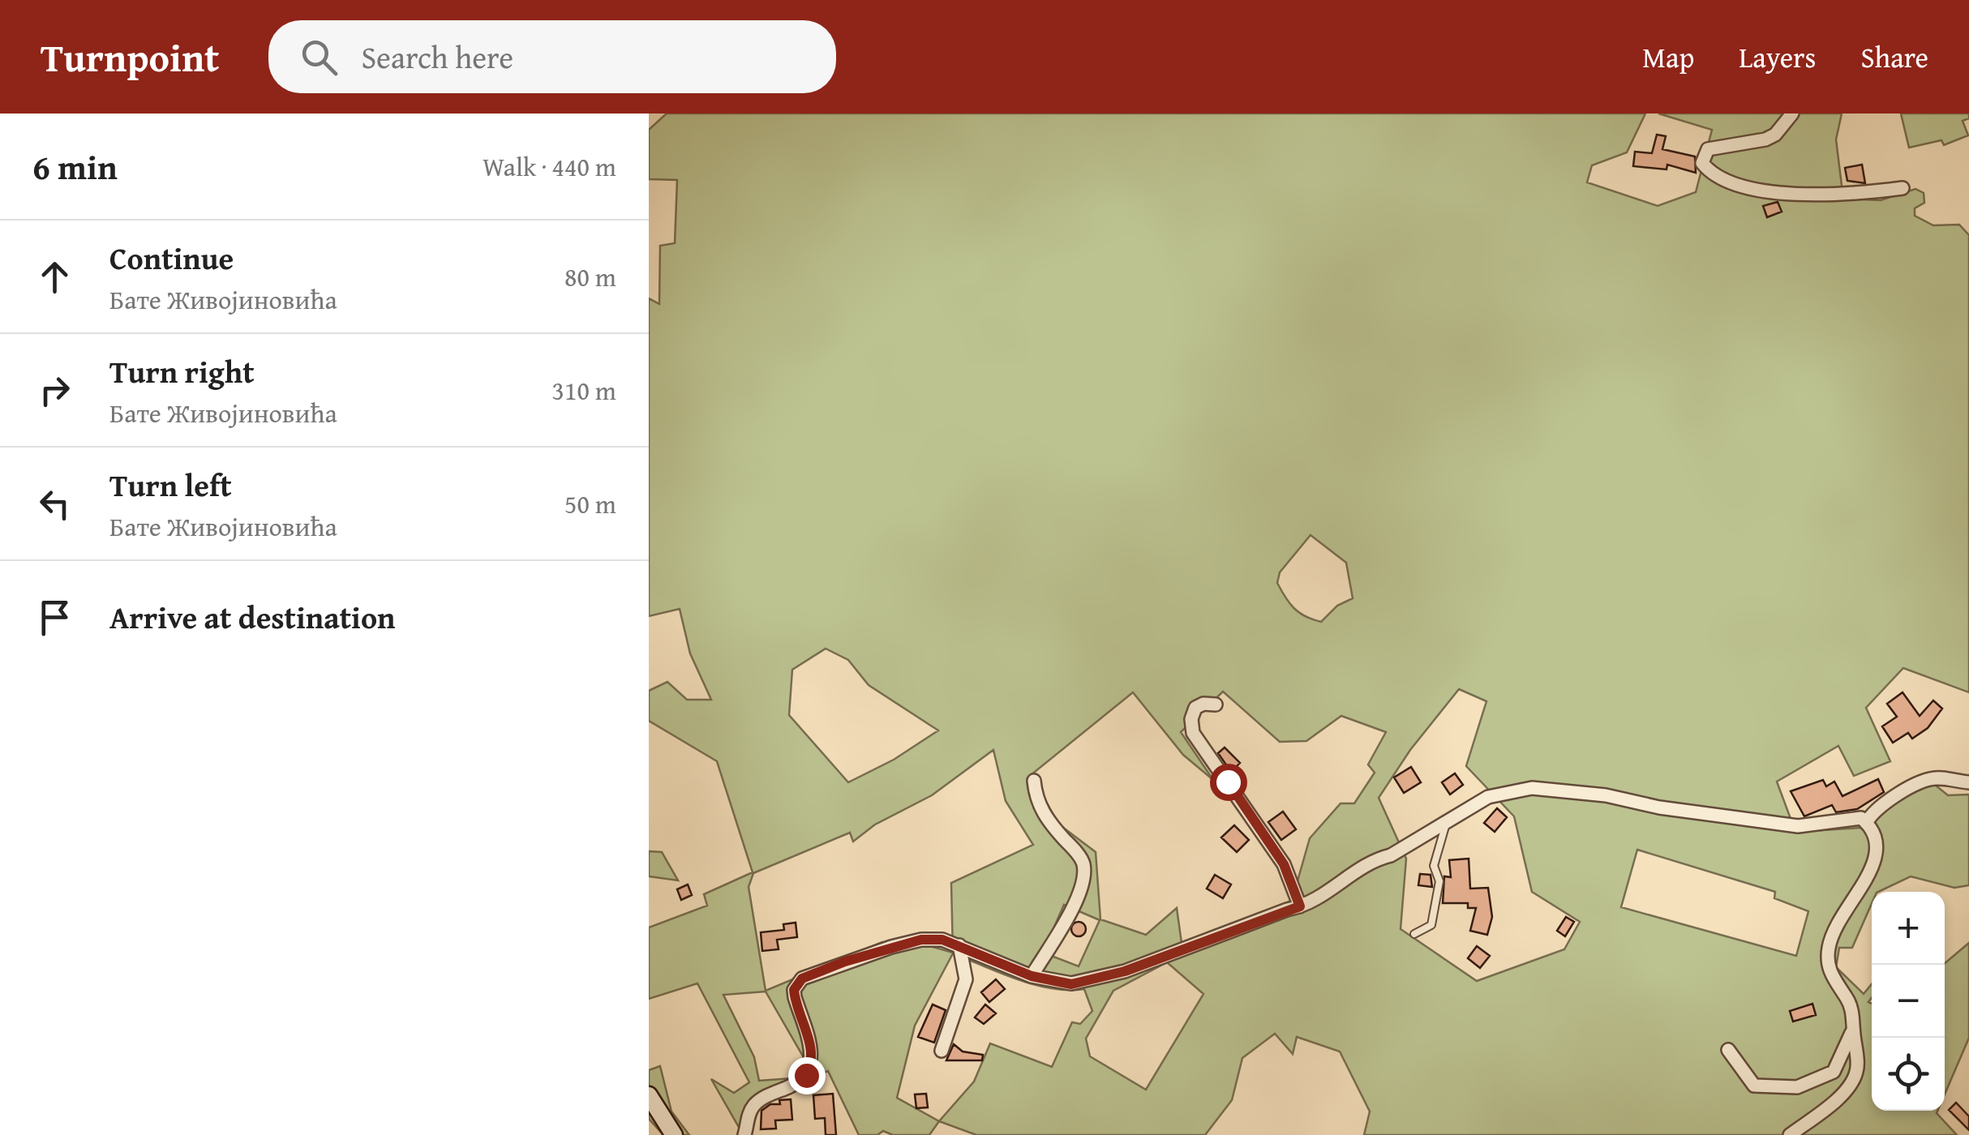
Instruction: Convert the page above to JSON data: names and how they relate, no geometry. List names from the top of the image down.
{
  "page": {
    "header": "Turnpoint",
    "search": "Search here",
    "nav": ["Map", "Layers", "Share"],
    "heading": ["6 min", "Walk · 440 m"],
    "list": [
      ["Continue", "Бате Живојиновића", "80 m"],
      ["Turn right", "Бате Живојиновића", "310 m"],
      ["Turn left", "Бате Живојиновића", "50 m"],
      "Arrive at destination"
    ],
    "map_buttons": ["+", "−"]
  }
}
